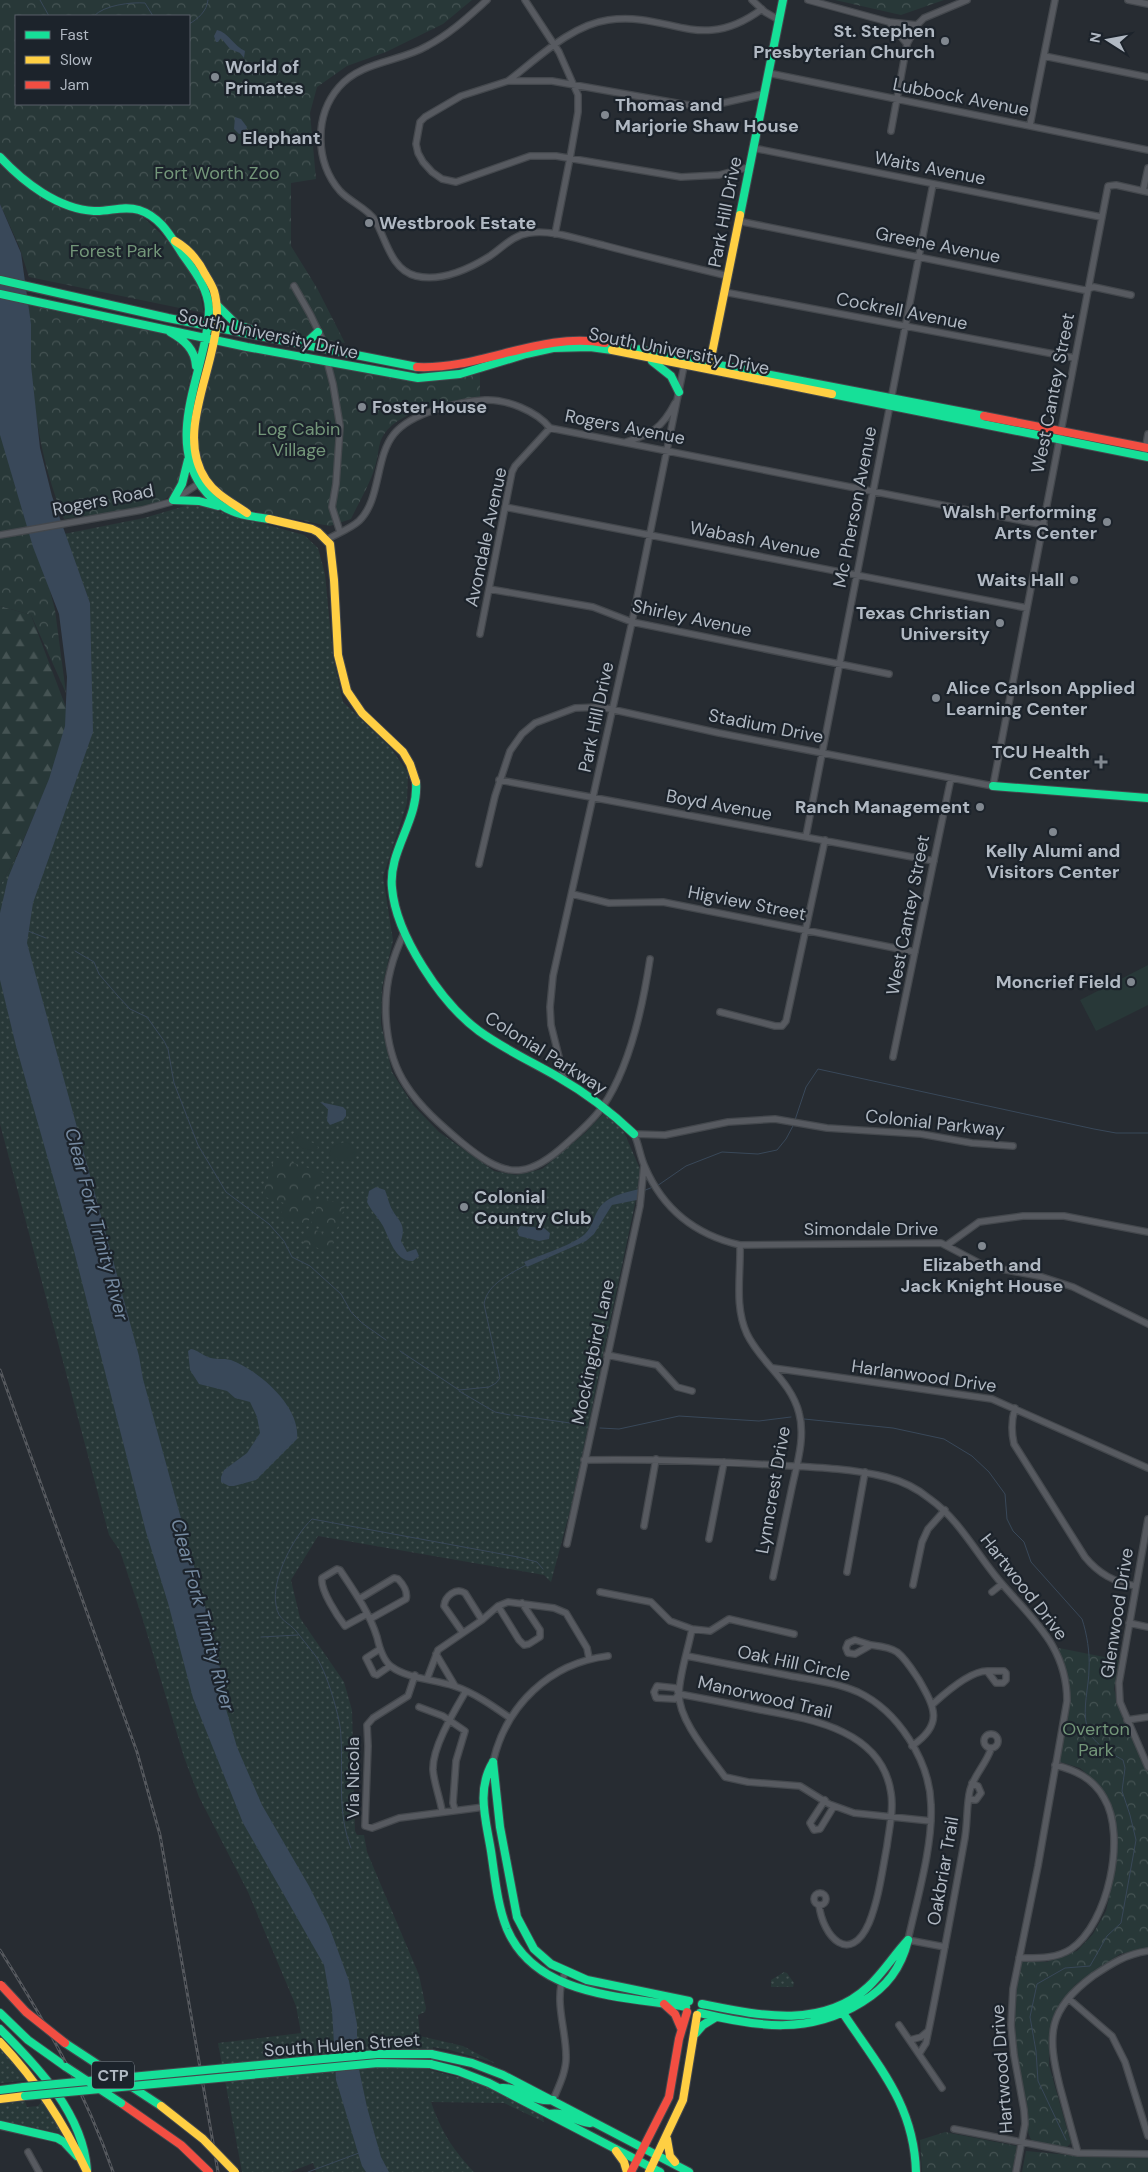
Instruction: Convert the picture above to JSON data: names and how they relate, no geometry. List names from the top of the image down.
{
  "streets": {
    "main road": [
      "Park Hill Drive",
      "South University Drive",
      "Stadium Drive",
      "Colonial Parkway",
      "Oak Hill Circle",
      "South Hulen Street",
      "CTP"
    ],
    "street": [
      "Lubbock Avenue",
      "Waits Avenue",
      "Greene Avenue",
      "Cockrell Avenue",
      "West Cantey Street",
      "Rogers Avenue",
      "Rogers Road",
      "Mc Pherson Avenue",
      "Avondale Avenue",
      "Wabash Avenue",
      "Shirley Avenue",
      "Boyd Avenue",
      "Higview Street",
      "Simondale Drive",
      "Mockingbird Lane",
      "Harlanwood Drive",
      "Lynncrest Drive",
      "Hartwood Drive",
      "Glenwood Drive",
      "Manorwood Trail",
      "Via Nicola",
      "Oakbriar Trail"
    ]
  },
  "crossings": [
    ["Lubbock Avenue", "Park Hill Drive"],
    ["Waits Avenue", "Park Hill Drive"],
    ["Waits Avenue", "West Cantey Street"],
    ["Waits Avenue", "Mc Pherson Avenue"],
    ["Park Hill Drive", "Greene Avenue"],
    ["Park Hill Drive", "Cockrell Avenue"],
    ["Park Hill Drive", "South University Drive"],
    ["Park Hill Drive", "Rogers Avenue"],
    ["Park Hill Drive", "Wabash Avenue"],
    ["Park Hill Drive", "Shirley Avenue"],
    ["Park Hill Drive", "Stadium Drive"],
    ["Park Hill Drive", "Boyd Avenue"],
    ["Park Hill Drive", "Higview Street"],
    ["Park Hill Drive", "Colonial Parkway"],
    ["Greene Avenue", "West Cantey Street"],
    ["Greene Avenue", "Mc Pherson Avenue"],
    ["Cockrell Avenue", "West Cantey Street"],
    ["Cockrell Avenue", "Mc Pherson Avenue"],
    ["South University Drive", "West Cantey Street"],
    ["South University Drive", "Mc Pherson Avenue"],
    ["West Cantey Street", "Rogers Avenue"],
    ["West Cantey Street", "Wabash Avenue"],
    ["West Cantey Street", "Stadium Drive"],
    ["West Cantey Street", "Boyd Avenue"],
    ["West Cantey Street", "Higview Street"],
    ["Rogers Avenue", "Mc Pherson Avenue"],
    ["Rogers Avenue", "Avondale Avenue"],
    ["Rogers Avenue", "Colonial Parkway"],
    ["Mc Pherson Avenue", "Wabash Avenue"],
    ["Mc Pherson Avenue", "Shirley Avenue"],
    ["Mc Pherson Avenue", "Stadium Drive"],
    ["Mc Pherson Avenue", "Boyd Avenue"],
    ["Avondale Avenue", "Wabash Avenue"],
    ["Avondale Avenue", "Shirley Avenue"],
    ["Stadium Drive", "Boyd Avenue"],
    ["Colonial Parkway", "Simondale Drive"],
    ["Simondale Drive", "Mockingbird Lane"],
    ["Simondale Drive", "Lynncrest Drive"],
    ["Mockingbird Lane", "Hartwood Drive"],
    ["Harlanwood Drive", "Lynncrest Drive"],
    ["Lynncrest Drive", "Hartwood Drive"],
    ["Oak Hill Circle", "Oakbriar Trail"]
  ],
  "water": ["Clear Fork Trinity River"],
  "parks": [
    "Fort Worth Zoo",
    "Forest Park",
    "Log Cabin Village",
    "Overton Park"
  ],
  "places": {
    "other": [
      "St. Stephen Presbyterian Church",
      "World of Primates",
      "Thomas and Marjorie Shaw House",
      "Elephant",
      "Westbrook Estate",
      "Foster House",
      "Walsh Performing Arts Center",
      "Waits Hall",
      "Texas Christian University",
      "Alice Carlson Applied Learning Center",
      "Ranch Management",
      "Kelly Alumi and Visitors Center",
      "Moncrief Field",
      "Colonial Country Club",
      "Elizabeth and Jack Knight House"
    ],
    "health": ["TCU Health Center"]
  },
  "legend": ["Fast", "Slow", "Jam"],
  "north": "left"
}
